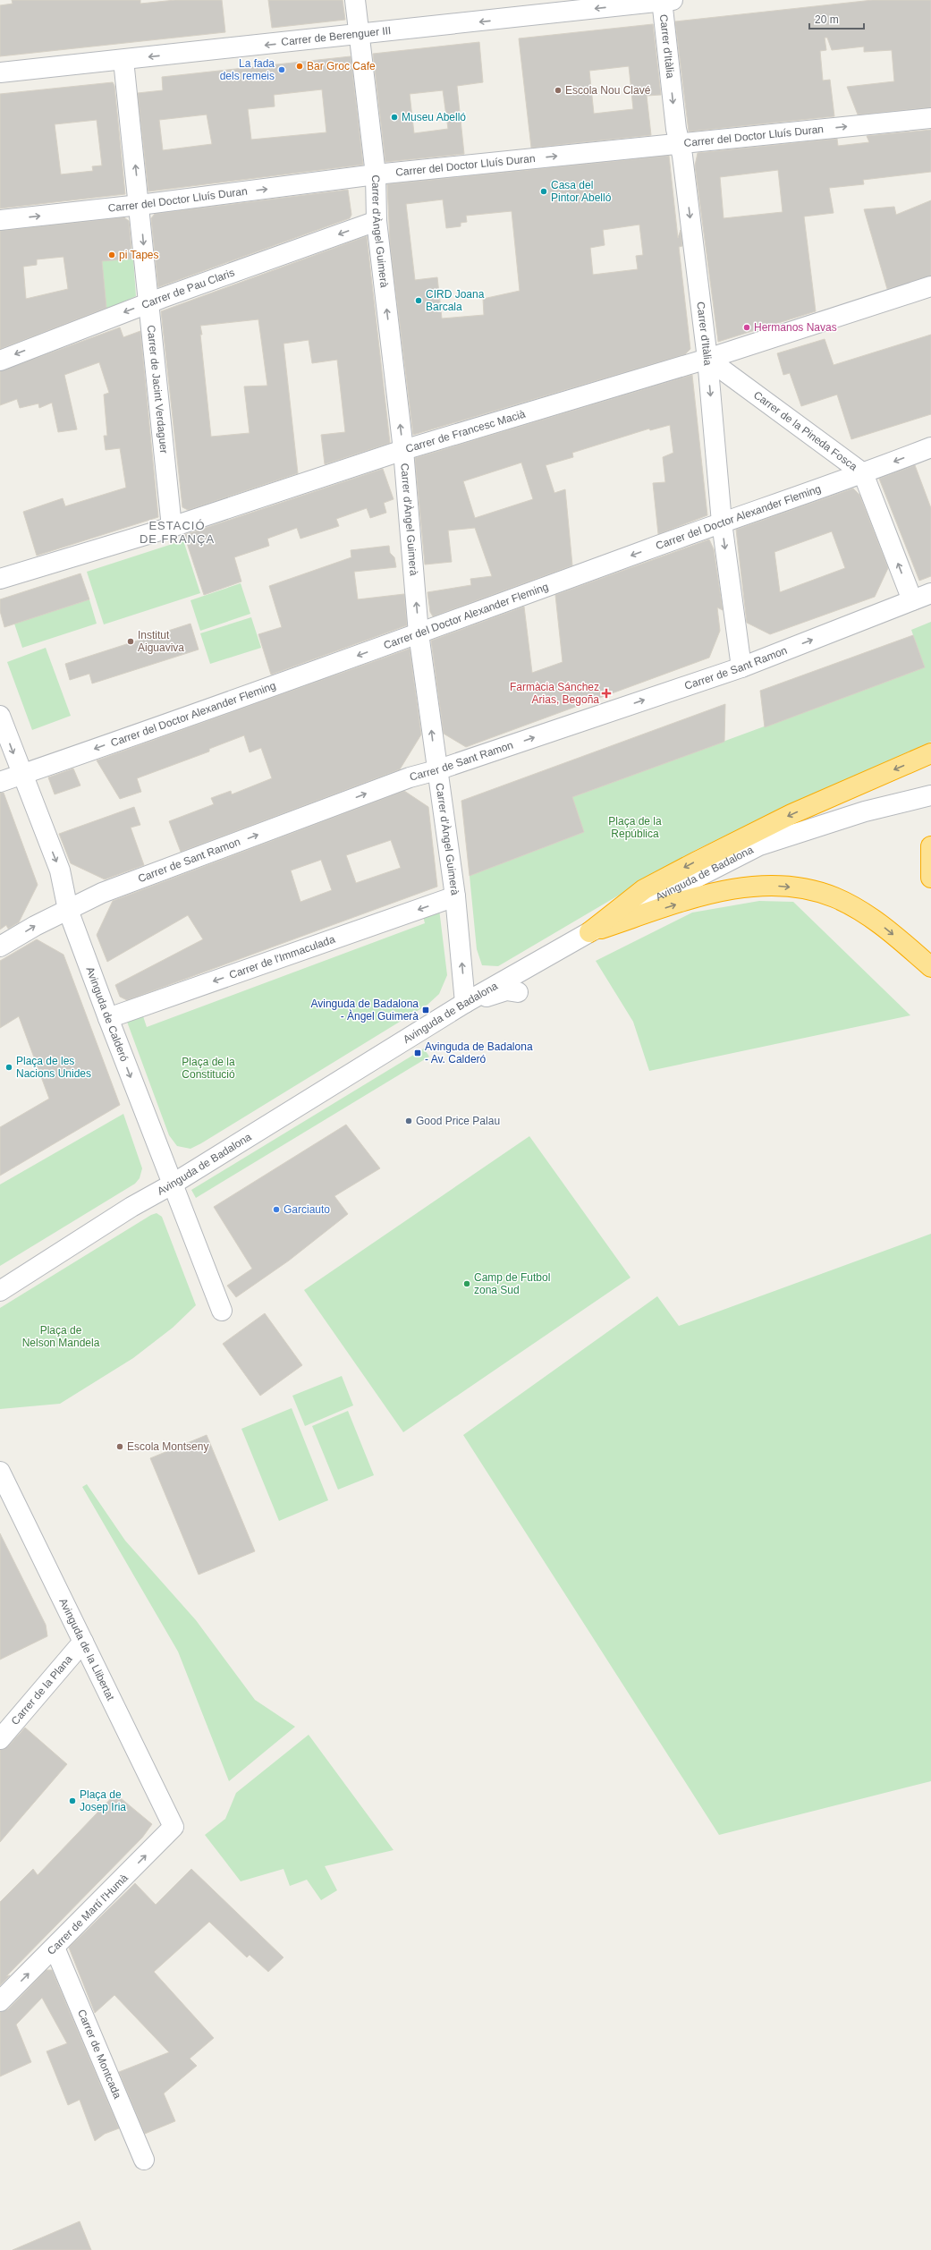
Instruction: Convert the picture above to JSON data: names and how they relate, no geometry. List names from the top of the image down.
{
  "streets": {
    "street": [
      "Carrer de Berenguer III",
      "Carrer d'Itàlia",
      "Carrer del Doctor Lluís Duran",
      "Carrer d'Àngel Guimerà",
      "Carrer de Pau Claris",
      "Carrer de Jacint Verdaguer",
      "Carrer de Francesc Macià",
      "Carrer de la Pineda Fosca",
      "Carrer del Doctor Alexander Fleming",
      "Carrer de Sant Ramon",
      "Avinguda de Badalona",
      "Carrer de l'Immaculada",
      "Avinguda de Calderó",
      "Avinguda de la Llibertat",
      "Carrer de la Plana",
      "Carrer de Martí l'Humà",
      "Carrer de Montcada"
    ]
  },
  "crossings": [
    ["Carrer de Berenguer III", "Carrer d'Itàlia"],
    ["Carrer de Berenguer III", "Carrer d'Àngel Guimerà"],
    ["Carrer de Berenguer III", "Carrer de Jacint Verdaguer"],
    ["Carrer d'Itàlia", "Carrer del Doctor Lluís Duran"],
    ["Carrer d'Itàlia", "Carrer de Francesc Macià"],
    ["Carrer d'Itàlia", "Carrer de la Pineda Fosca"],
    ["Carrer d'Itàlia", "Carrer del Doctor Alexander Fleming"],
    ["Carrer d'Itàlia", "Carrer de Sant Ramon"],
    ["Carrer del Doctor Lluís Duran", "Carrer d'Àngel Guimerà"],
    ["Carrer del Doctor Lluís Duran", "Carrer de Jacint Verdaguer"],
    ["Carrer d'Àngel Guimerà", "Carrer de Pau Claris"],
    ["Carrer d'Àngel Guimerà", "Carrer de Francesc Macià"],
    ["Carrer d'Àngel Guimerà", "Carrer del Doctor Alexander Fleming"],
    ["Carrer d'Àngel Guimerà", "Carrer de Sant Ramon"],
    ["Carrer d'Àngel Guimerà", "Avinguda de Badalona"],
    ["Carrer d'Àngel Guimerà", "Carrer de l'Immaculada"],
    ["Carrer de Pau Claris", "Carrer de Jacint Verdaguer"],
    ["Carrer de Jacint Verdaguer", "Carrer de Francesc Macià"],
    ["Carrer de Francesc Macià", "Carrer de la Pineda Fosca"],
    ["Carrer de la Pineda Fosca", "Carrer del Doctor Alexander Fleming"],
    ["Carrer de la Pineda Fosca", "Carrer de Sant Ramon"],
    ["Carrer del Doctor Alexander Fleming", "Avinguda de Calderó"],
    ["Carrer de Sant Ramon", "Avinguda de Calderó"],
    ["Avinguda de Badalona", "Avinguda de Calderó"],
    ["Carrer de l'Immaculada", "Avinguda de Calderó"],
    ["Avinguda de la Llibertat", "Carrer de la Plana"],
    ["Avinguda de la Llibertat", "Carrer de Martí l'Humà"],
    ["Carrer de Martí l'Humà", "Carrer de Montcada"]
  ],
  "one_way": [
    "Carrer de Berenguer III",
    "Carrer d'Itàlia",
    "Carrer del Doctor Lluís Duran",
    "Carrer d'Àngel Guimerà",
    "Carrer de Pau Claris",
    "Carrer de la Pineda Fosca",
    "Carrer del Doctor Alexander Fleming",
    "Carrer de Sant Ramon",
    "Carrer de l'Immaculada",
    "Avinguda de Calderó",
    "Carrer de Martí l'Humà"
  ],
  "districts": ["ESTACIÓ DE FRANÇA"],
  "parks": ["Plaça de la República", "Plaça de la Constitució", "Plaça de Nelson Mandela"],
  "places": {
    "other": [
      "Bar Groc Cafe",
      "La fada dels remeis",
      "Escola Nou Clavé",
      "Museu Abelló",
      "Casa del Pintor Abelló",
      "pi Tapes",
      "CIRD Joana Barcala",
      "Hermanos Navas",
      "Institut Aiguaviva",
      "Plaça de les Nacions Unides",
      "Good Price Palau",
      "Garciauto",
      "Camp de Futbol zona Sud",
      "Escola Montseny",
      "Plaça de Josep Iria"
    ],
    "health": ["Farmàcia Sánchez Arias, Begoña"],
    "transit": ["Avinguda de Badalona - Àngel Guimerà", "Avinguda de Badalona - Av. Calderó"]
  },
  "scale_bar": "20 m"
}
